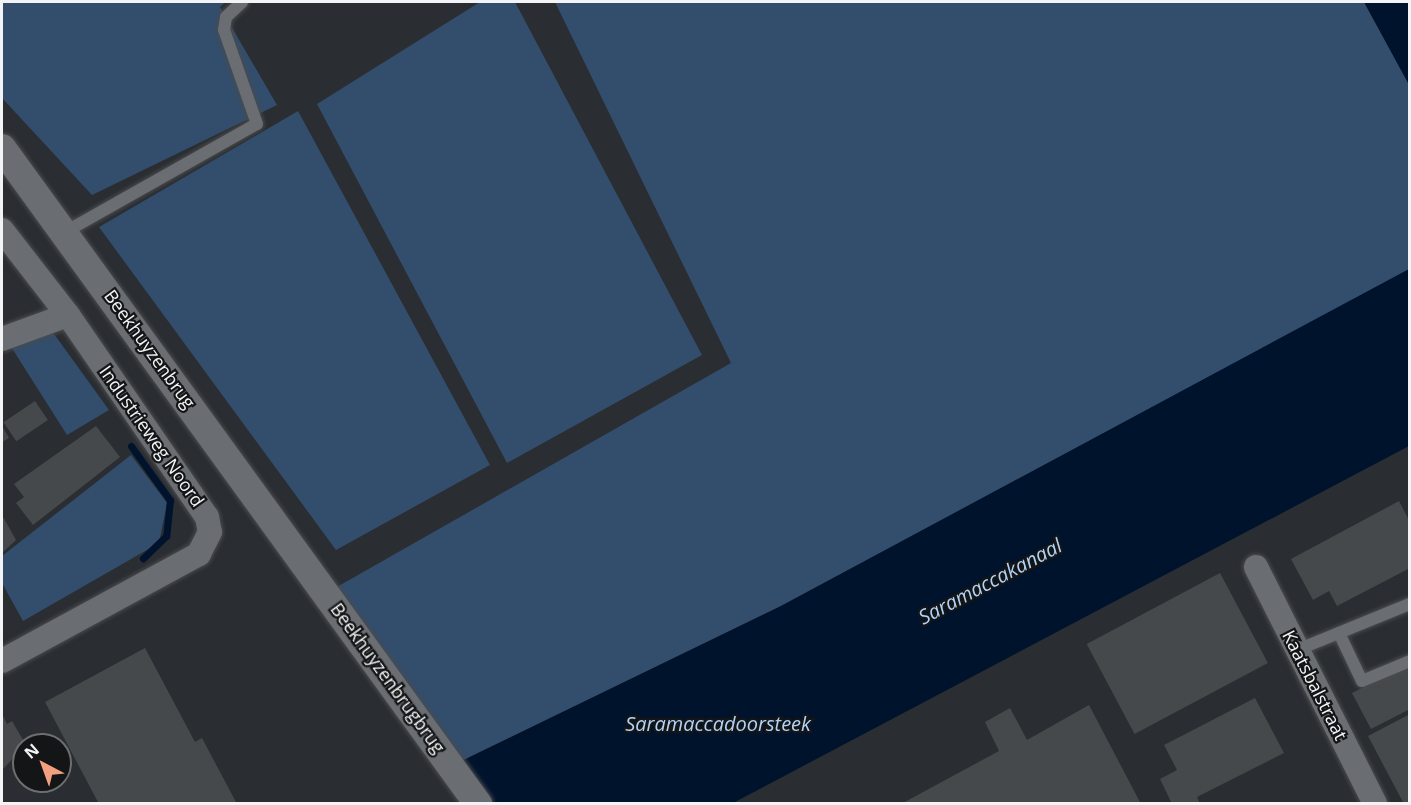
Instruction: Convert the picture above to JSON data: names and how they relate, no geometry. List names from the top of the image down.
{
  "streets": {
    "street": [
      "Beekhuyzenbrug",
      "Industrieweg Noord",
      "Beekhuyzenbrugbrug",
      "Kaatsbalstraat"
    ]
  },
  "crossings": [
    ["Beekhuyzenbrug", "Beekhuyzenbrugbrug"]
  ],
  "water": ["Saramaccakanaal", "Saramaccadoorsteek"],
  "north": "top left"
}
